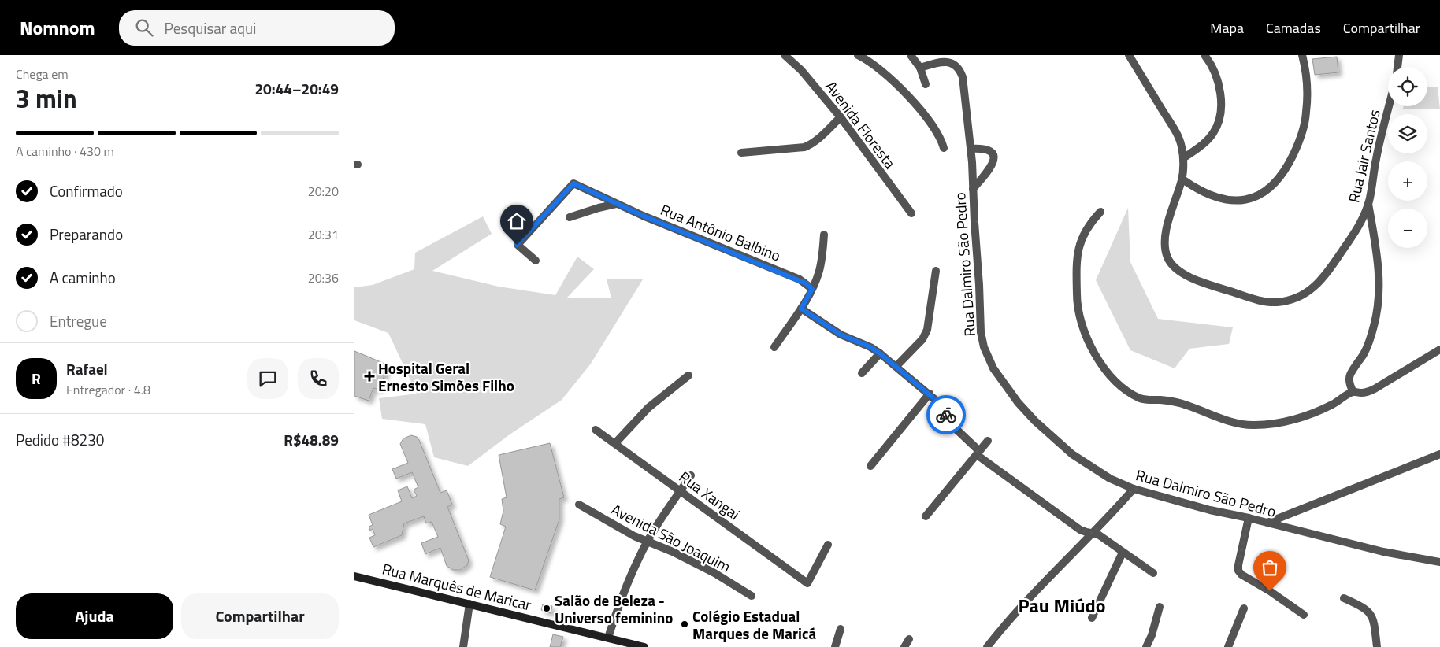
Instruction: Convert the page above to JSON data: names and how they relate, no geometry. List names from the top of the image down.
{
  "streets": {
    "main road": ["Rua Marquês de Maricar"],
    "street": [
      "Avenida Floresta",
      "Rua Jair Santos",
      "Rua Antônio Balbino",
      "Rua Dalmiro São Pedro",
      "Rua Xangai",
      "Avenida São Joaquim"
    ]
  },
  "districts": ["Pau Miúdo"],
  "places": {
    "health": ["Hospital Geral Ernesto Simões Filho"],
    "other": ["Salão de Beleza - Universo feminino", "Colégio Estadual Marques de Maricá"]
  },
  "page": {
    "header": "Nomnom",
    "search": "Pesquisar aqui",
    "nav": ["Mapa", "Camadas", "Compartilhar"],
    "heading": ["3 min", "Chega em", "20:44–20:49"],
    "panel": [
      "Rafael",
      "Entregador · 4.8",
      "Pedido #8230",
      "R$48.89"
    ],
    "map_buttons": ["+", "−"],
    "bar": "A caminho · 430 m",
    "list": [
      ["Confirmado", "20:20"],
      ["Preparando", "20:31"],
      ["A caminho", "20:36"],
      "Entregue"
    ],
    "round": "R",
    "buttons": ["Ajuda", "Compartilhar"]
  }
}
